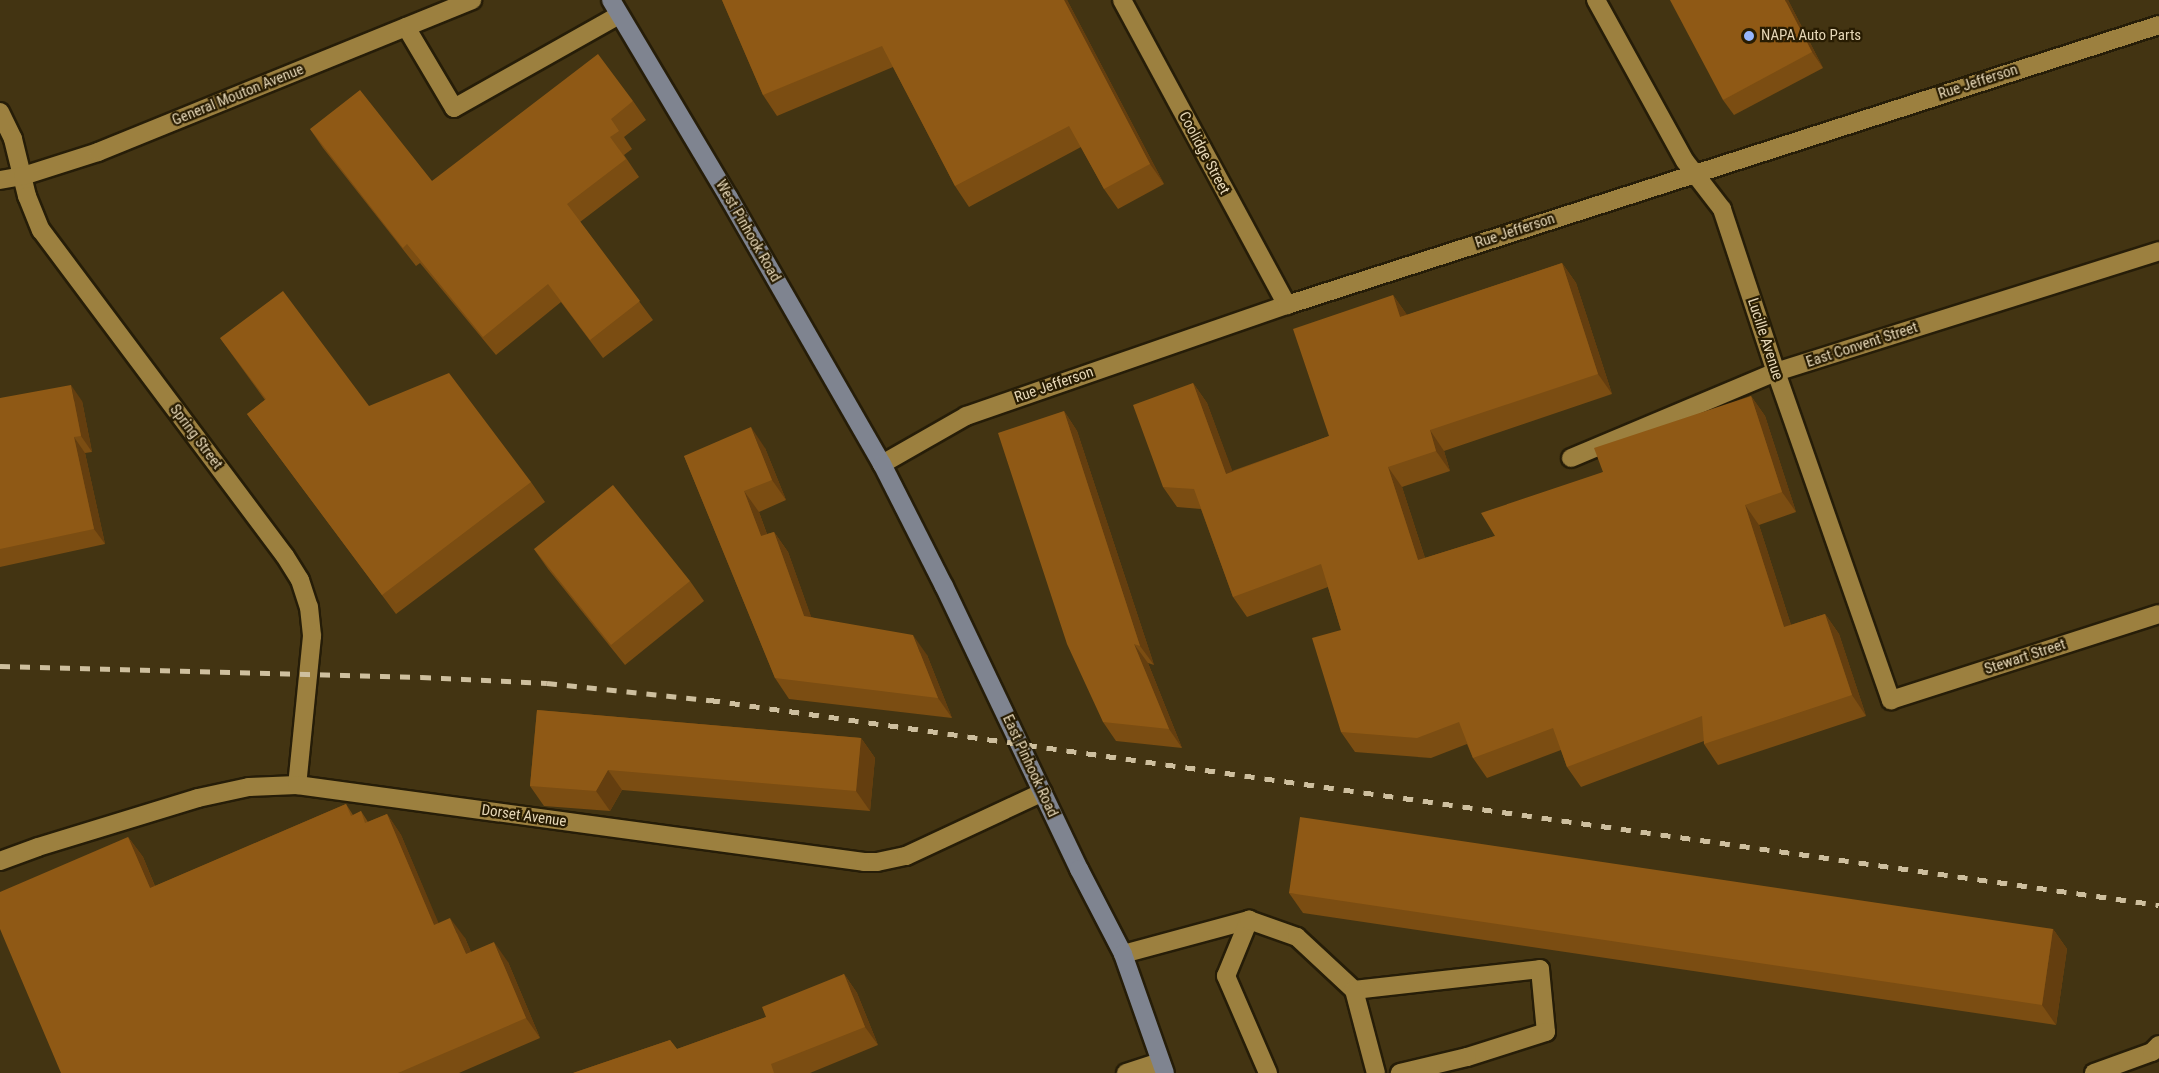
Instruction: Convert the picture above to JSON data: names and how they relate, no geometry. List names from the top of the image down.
{
  "streets": {
    "main road": ["West Pinhook Road", "East Pinhook Road"],
    "street": [
      "Rue Jefferson",
      "General Mouton Avenue",
      "Coolidge Street",
      "Lucille Avenue",
      "East Convent Street",
      "Spring Street",
      "Stewart Street",
      "Dorset Avenue"
    ]
  },
  "crossings": [
    ["Rue Jefferson", "Coolidge Street"],
    ["Rue Jefferson", "West Pinhook Road"],
    ["Rue Jefferson", "Lucille Avenue"],
    ["Rue Jefferson", "East Pinhook Road"],
    ["General Mouton Avenue", "Spring Street"],
    ["West Pinhook Road", "East Pinhook Road"],
    ["Lucille Avenue", "East Convent Street"],
    ["Lucille Avenue", "Stewart Street"],
    ["Spring Street", "Dorset Avenue"],
    ["East Pinhook Road", "Dorset Avenue"]
  ],
  "places": ["NAPA Auto Parts"]
}
